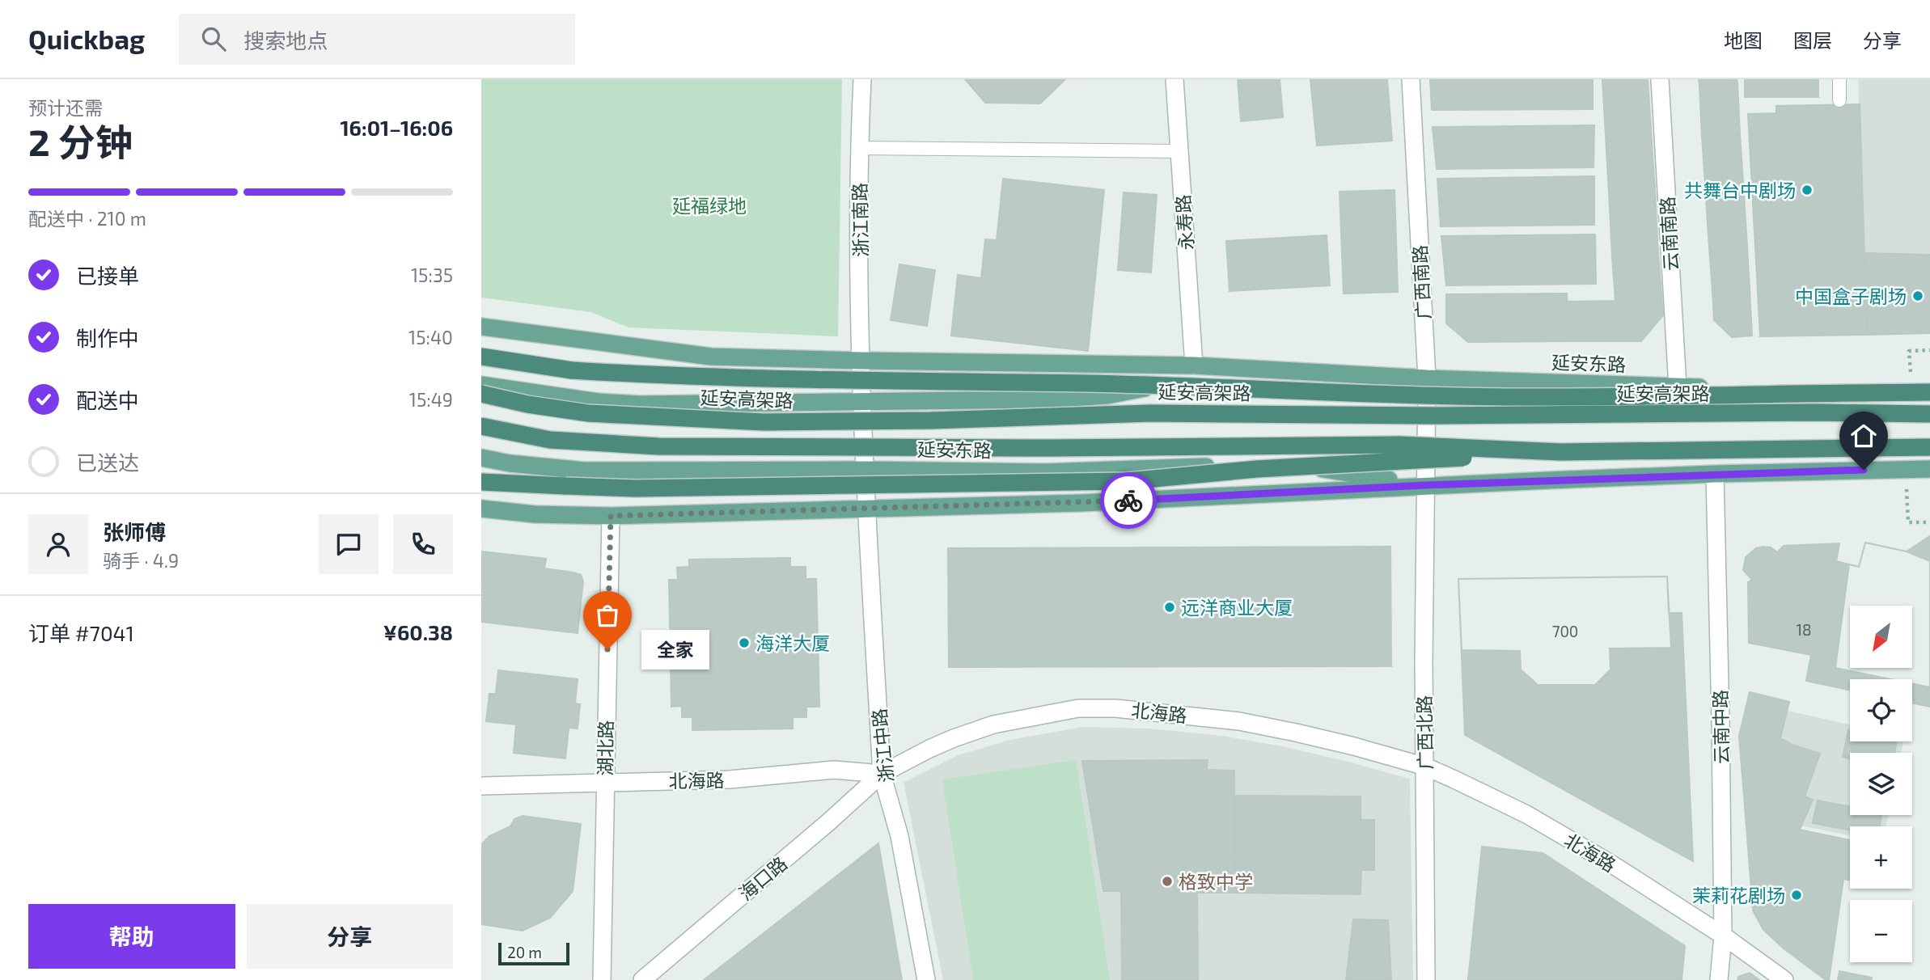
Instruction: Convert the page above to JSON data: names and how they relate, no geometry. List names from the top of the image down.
{
  "streets": {
    "highway": ["延安高架路"],
    "main road": ["延安东路"],
    "street": [
      "浙江南路",
      "永寿路",
      "云南南路",
      "广西南路",
      "北海路",
      "云南中路",
      "广西北路",
      "浙江中路",
      "湖北路",
      "海口路"
    ]
  },
  "crossings": [
    ["浙江南路", "延安东路"],
    ["浙江南路", "浙江中路"],
    ["永寿路", "延安东路"],
    ["云南南路", "延安东路"],
    ["广西南路", "延安东路"],
    ["广西南路", "广西北路"],
    ["延安东路", "云南中路"],
    ["延安东路", "广西北路"],
    ["延安东路", "浙江中路"],
    ["延安东路", "湖北路"],
    ["北海路", "云南中路"],
    ["北海路", "广西北路"],
    ["北海路", "浙江中路"],
    ["北海路", "湖北路"],
    ["北海路", "海口路"],
    ["浙江中路", "海口路"]
  ],
  "parks": ["延福绿地"],
  "places": [
    "共舞台中剧场",
    "中国盒子剧场",
    "远洋商业大厦",
    "海洋大厦",
    "全家",
    "格致中学",
    "茉莉花剧场"
  ],
  "house_numbers": ["18", "700"],
  "scale_bar": "20 m",
  "north": "bottom left",
  "page": {
    "header": "Quickbag",
    "search": "搜索地点",
    "nav": ["地图", "图层", "分享"],
    "heading": ["2 分钟", "预计还需", "16:01–16:06"],
    "panel": [
      "张师傅",
      "骑手 · 4.9",
      "订单 #7041",
      "¥60.38"
    ],
    "bar": "配送中 · 210 m",
    "list": [
      ["已接单", "15:35"],
      ["制作中", "15:40"],
      ["配送中", "15:49"],
      "已送达"
    ],
    "map_buttons": ["+", "−"],
    "bubble": "全家",
    "buttons": ["帮助", "分享"],
    "scale": "20 m"
  }
}
